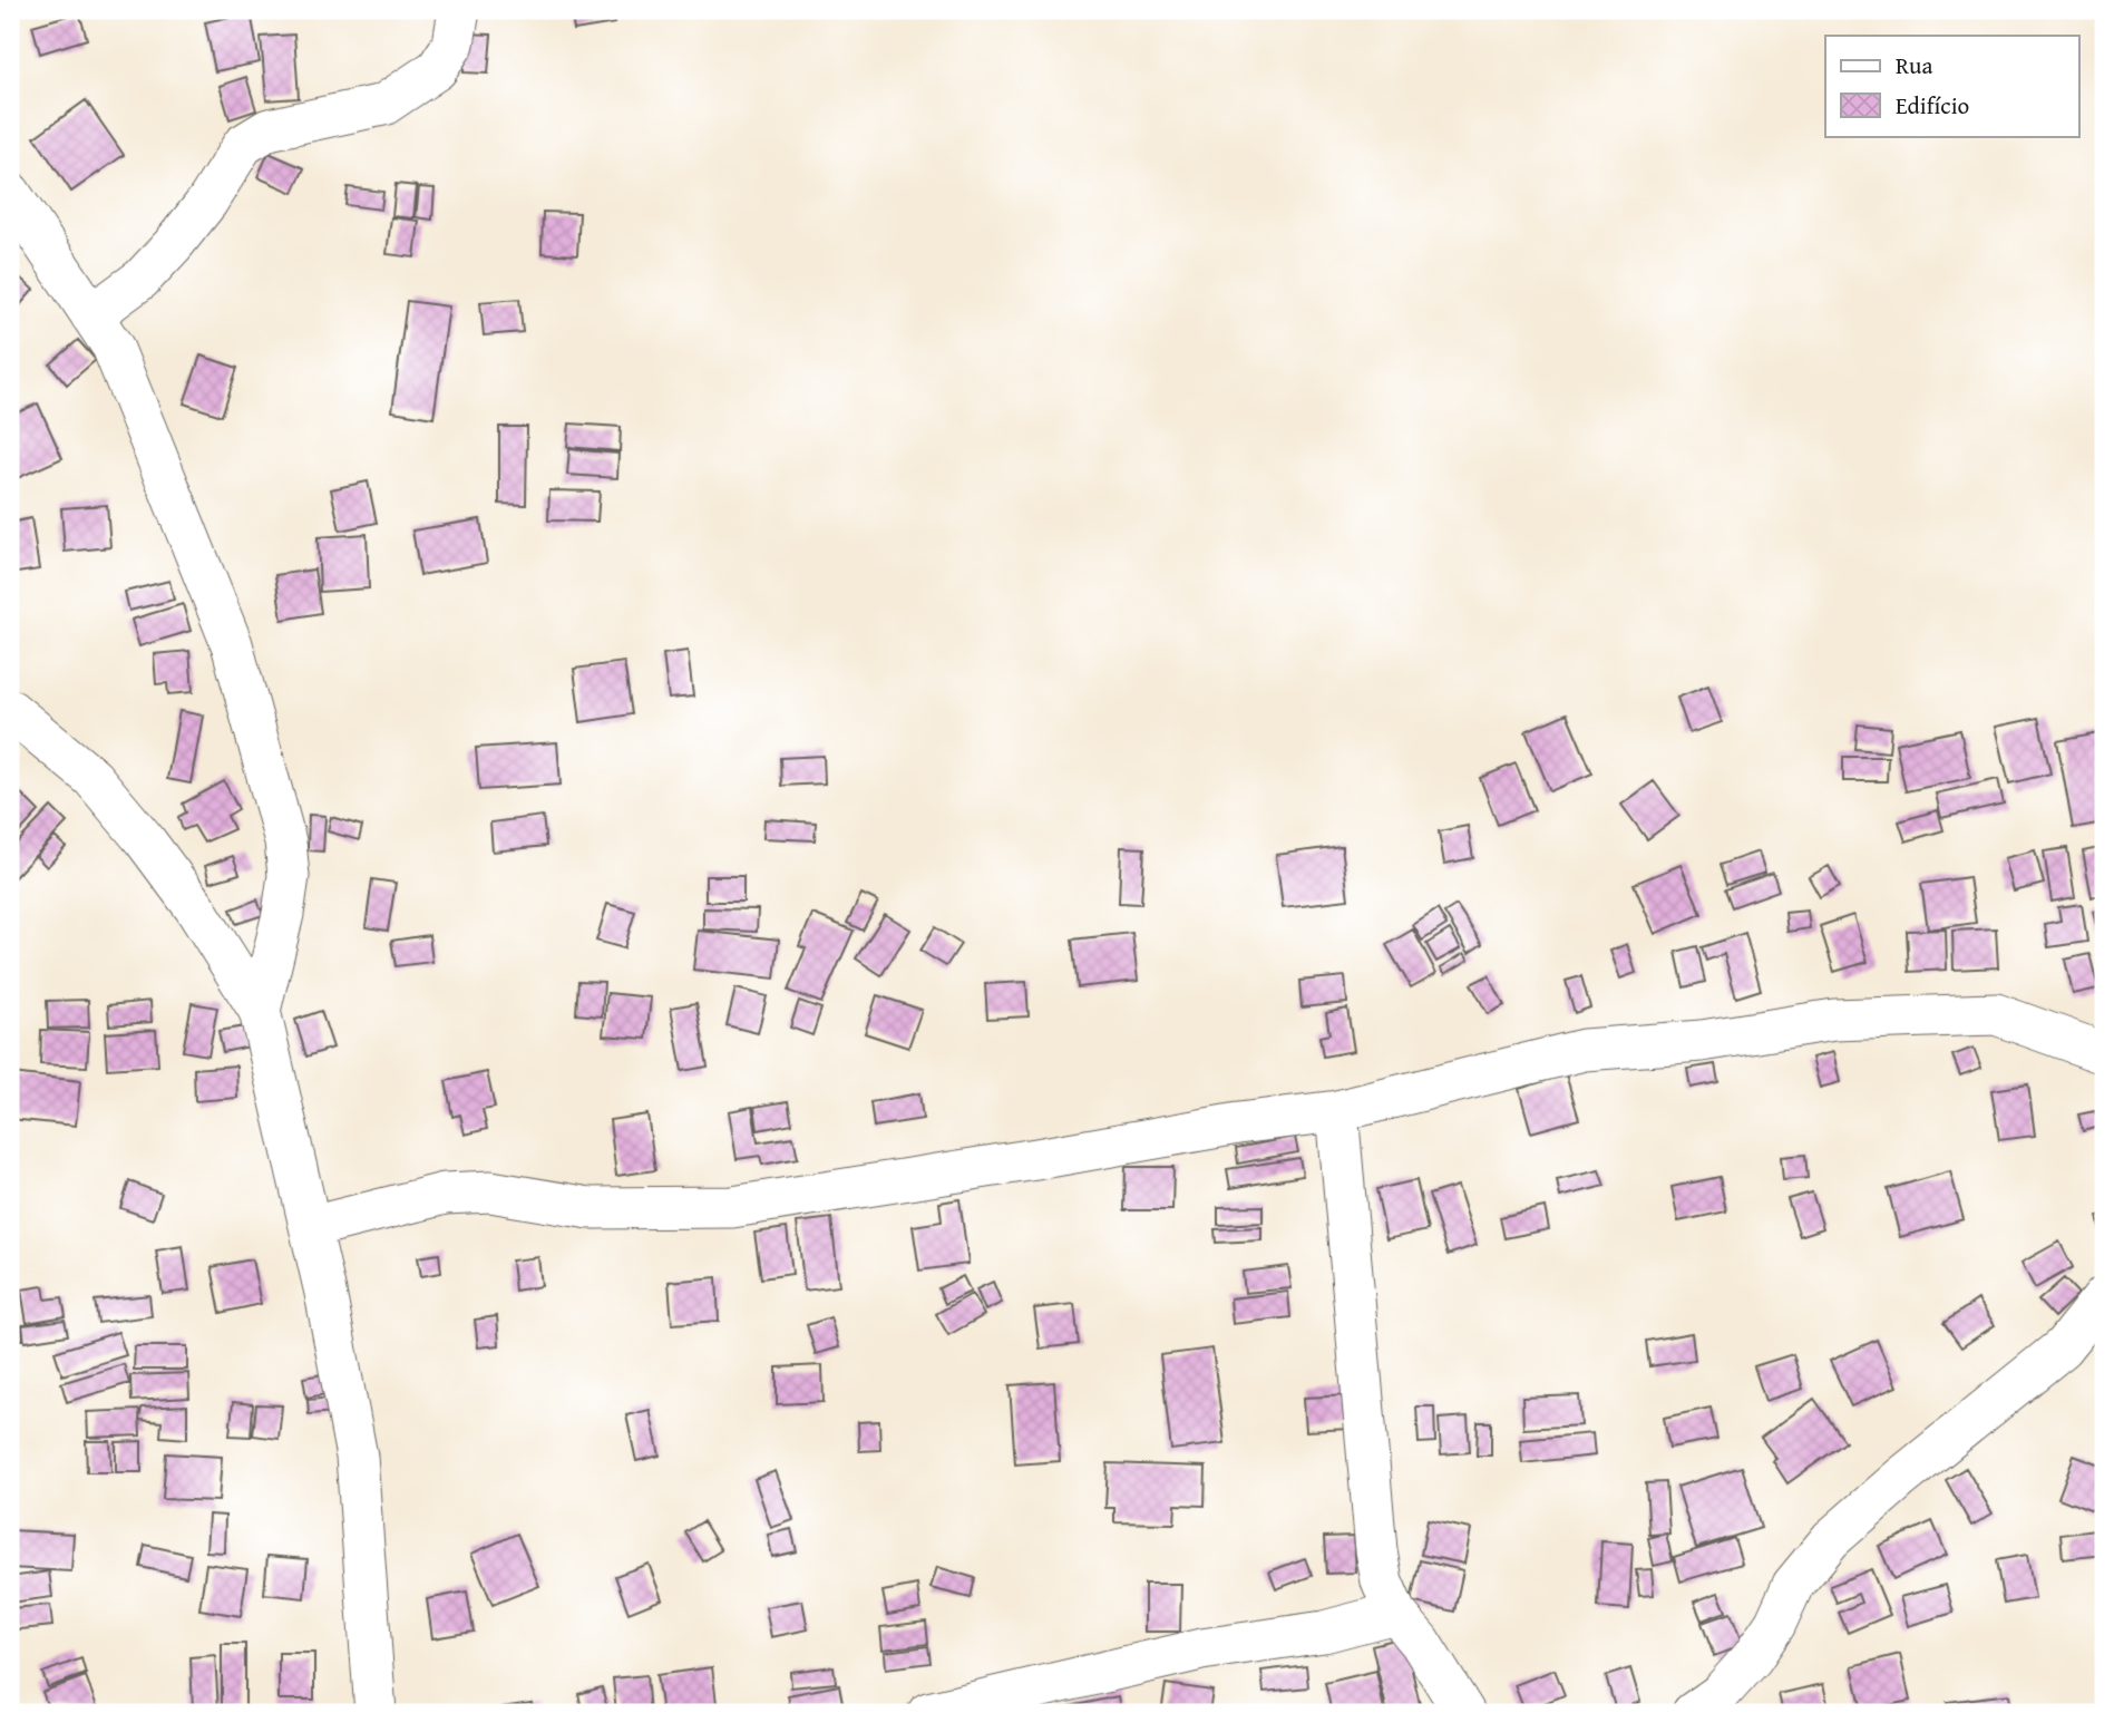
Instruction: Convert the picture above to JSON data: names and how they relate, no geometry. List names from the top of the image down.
{
  "legend": ["Rua", "Edifício"]
}
